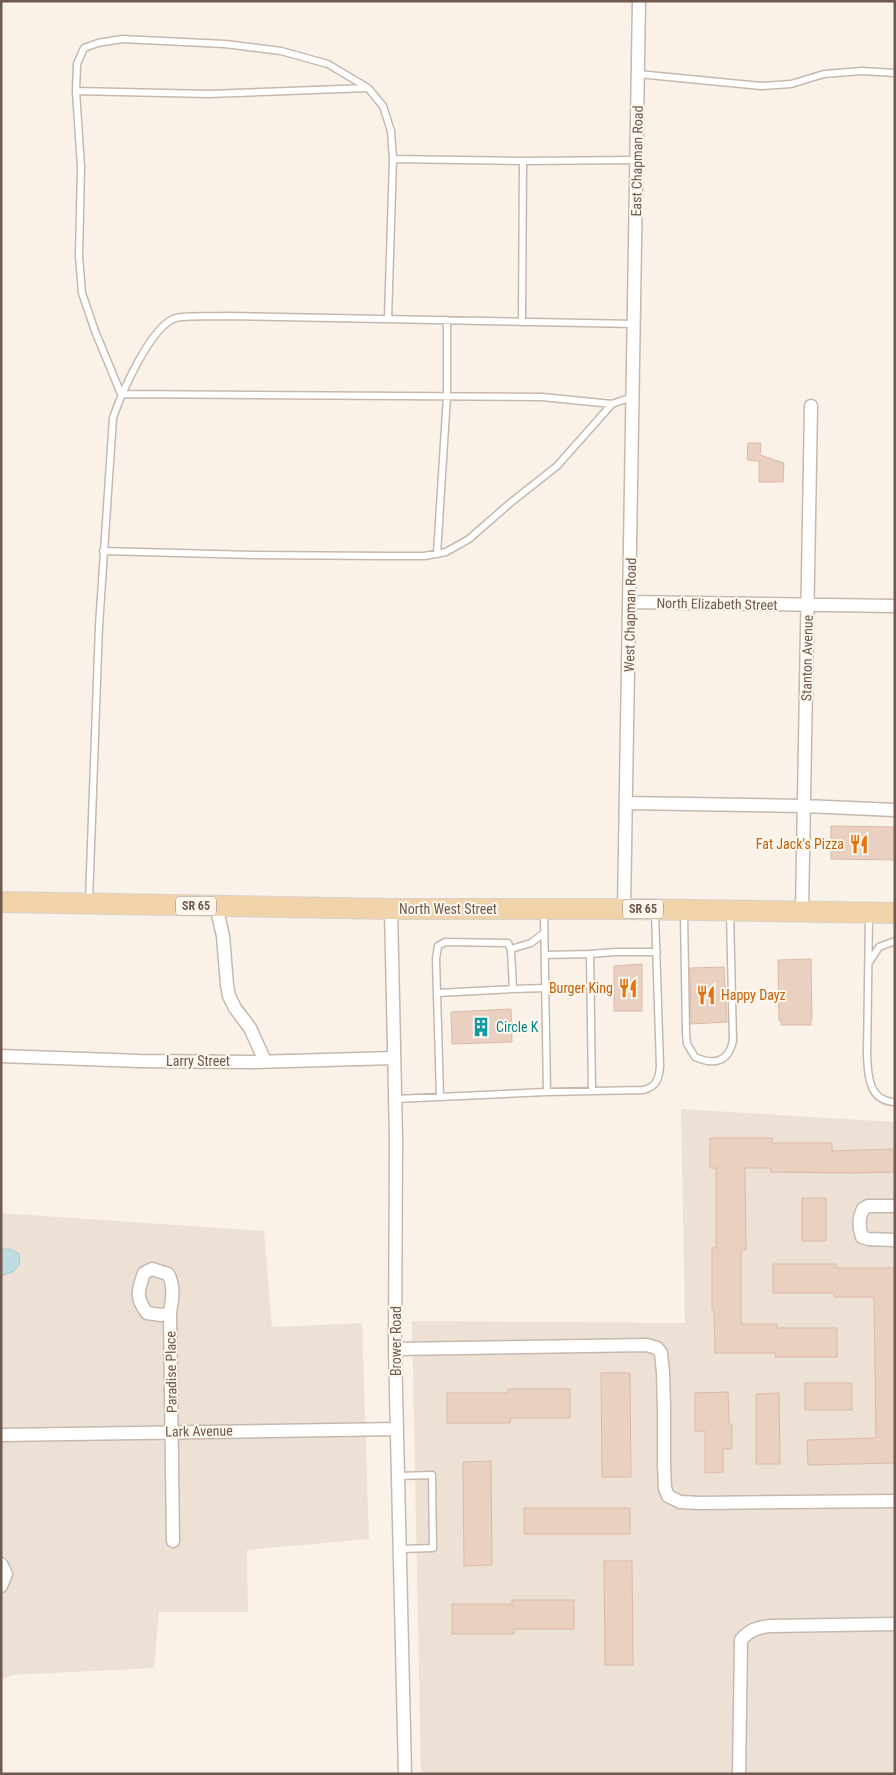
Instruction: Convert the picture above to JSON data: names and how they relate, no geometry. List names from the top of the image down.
{
  "streets": {
    "main road": ["SR 65", "North West Street"],
    "street": [
      "East Chapman Road",
      "North Elizabeth Street",
      "West Chapman Road",
      "Stanton Avenue",
      "Larry Street",
      "Brower Road",
      "Paradise Place",
      "Lark Avenue"
    ]
  },
  "crossings": [
    ["East Chapman Road", "West Chapman Road"],
    ["North Elizabeth Street", "West Chapman Road"],
    ["North Elizabeth Street", "Stanton Avenue"],
    ["West Chapman Road", "North West Street"],
    ["Stanton Avenue", "North West Street"],
    ["North West Street", "Brower Road"],
    ["Larry Street", "Brower Road"],
    ["Brower Road", "Lark Avenue"],
    ["Paradise Place", "Lark Avenue"]
  ],
  "places": {
    "restaurant": ["Fat Jack's Pizza", "Burger King", "Happy Dayz"],
    "building": ["Circle K"]
  }
}
